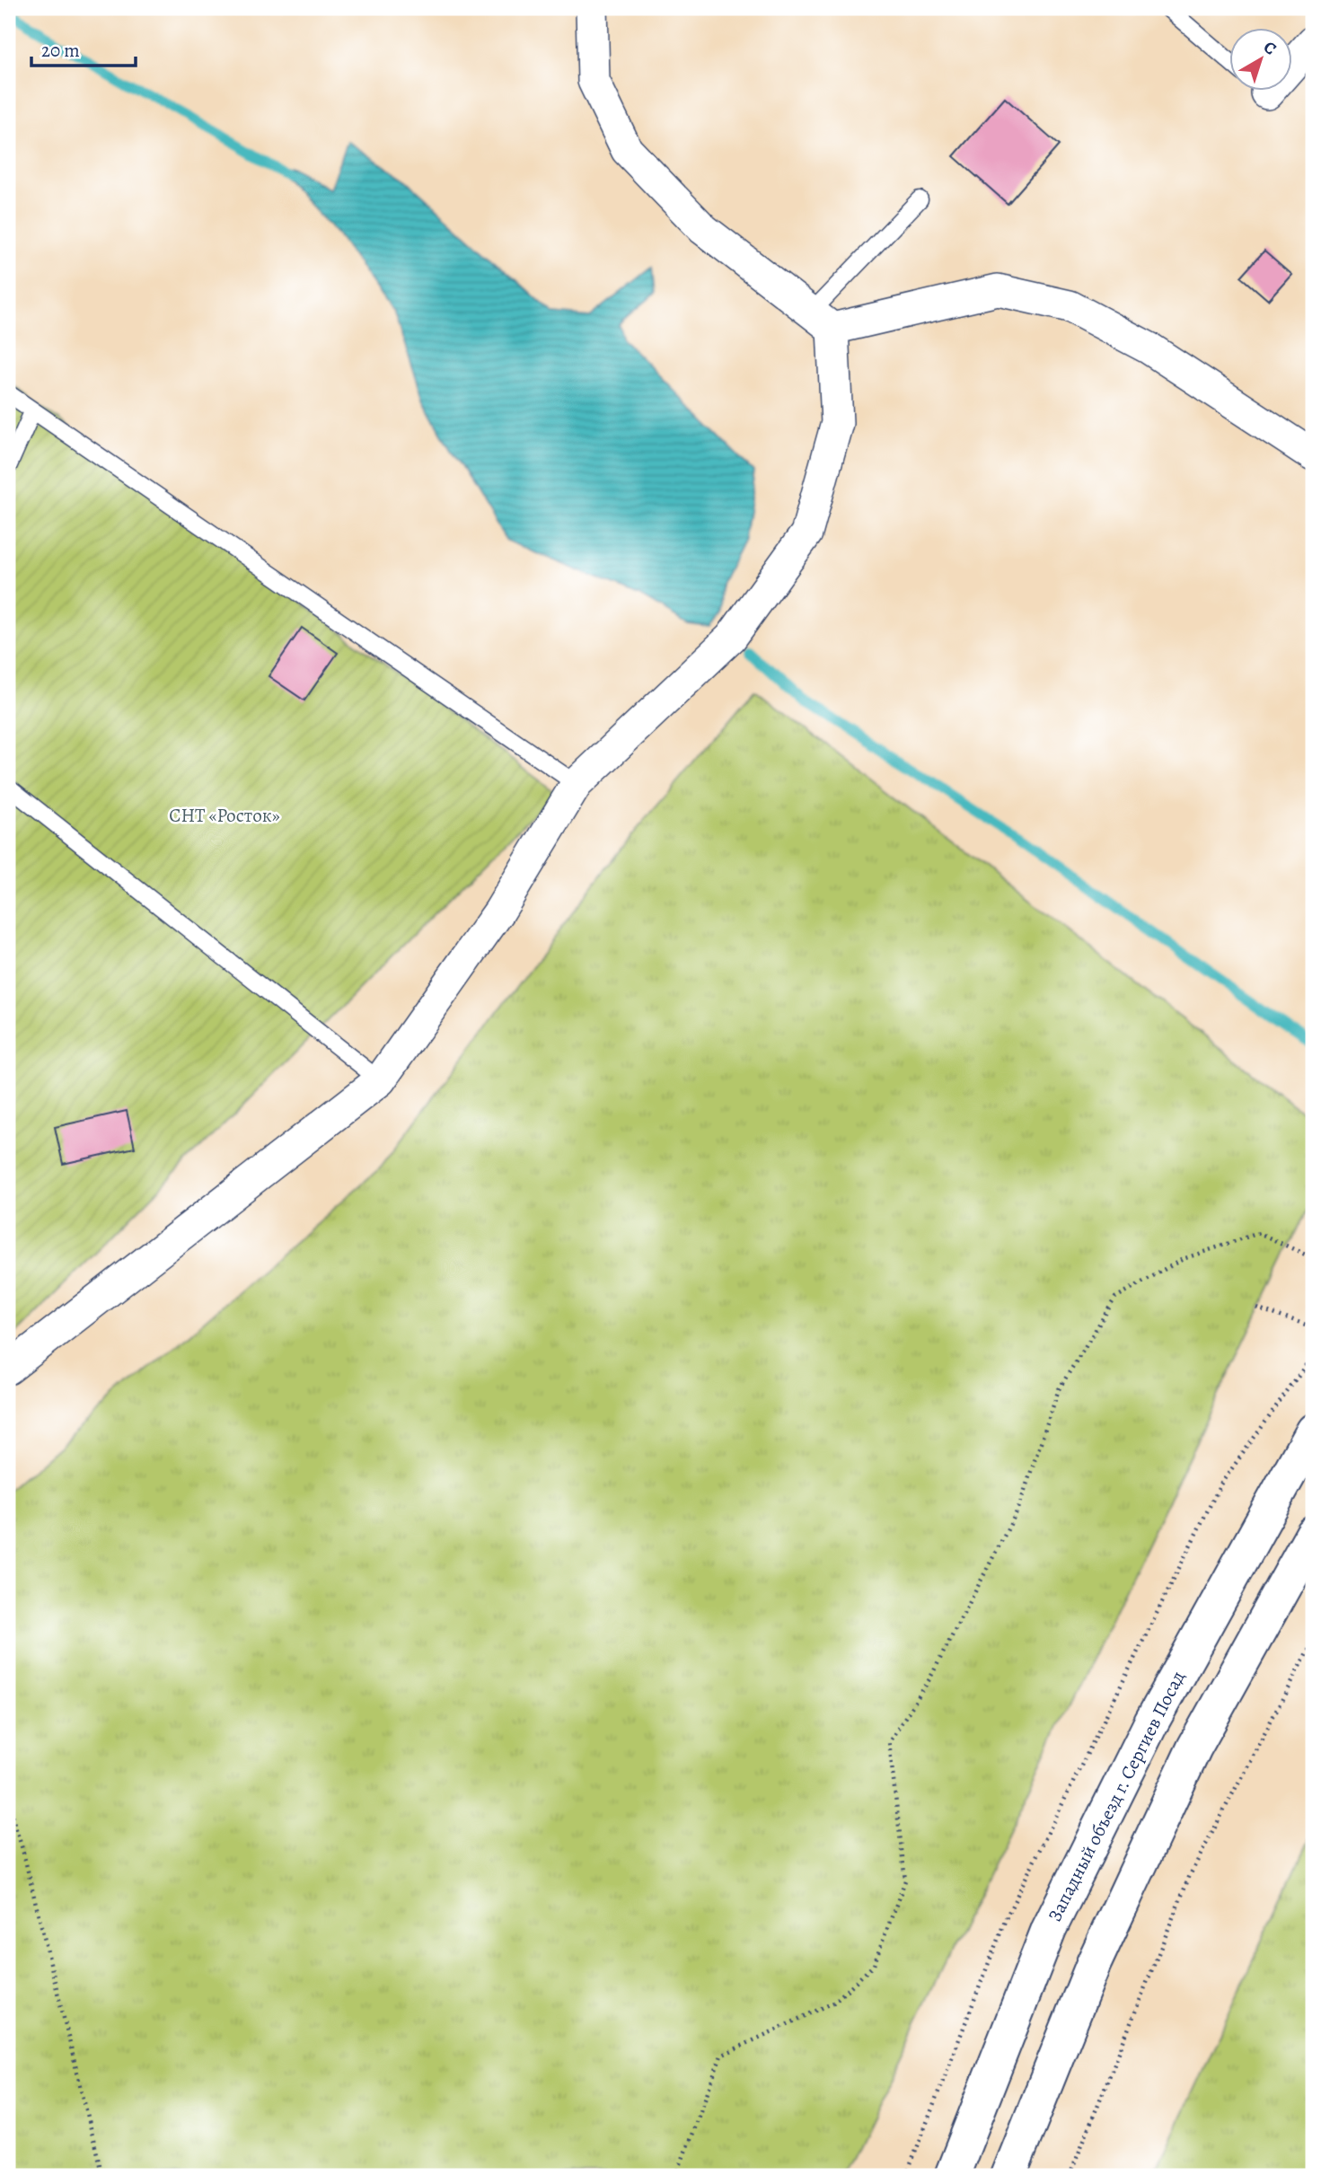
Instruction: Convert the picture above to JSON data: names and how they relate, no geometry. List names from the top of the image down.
{
  "streets": {
    "main road": ["Западный объезд г. Сергиев Посад"]
  },
  "parks": ["СНТ «Росток»"],
  "scale_bar": "20 m",
  "north": "top right"
}
